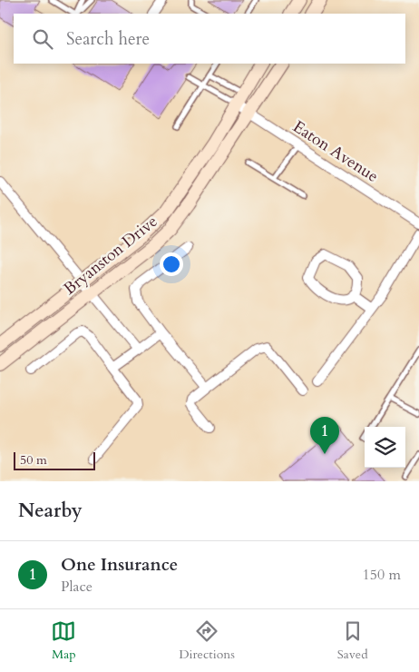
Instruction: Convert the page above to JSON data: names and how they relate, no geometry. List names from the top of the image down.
{
  "streets": {
    "main road": ["Bryanston Drive"],
    "street": ["Eaton Avenue"]
  },
  "crossings": [
    ["Eaton Avenue", "Bryanston Drive"]
  ],
  "scale_bar": "50 m",
  "page": {
    "search": "Search here",
    "pins": "1",
    "scale": "50 m",
    "heading": "Nearby",
    "list": [
      {
        "mark": "1",
        "name": "One Insurance",
        "note": "Place",
        "value": "150 m"
      }
    ],
    "nav": ["Map", "Directions", "Saved"]
  }
}
